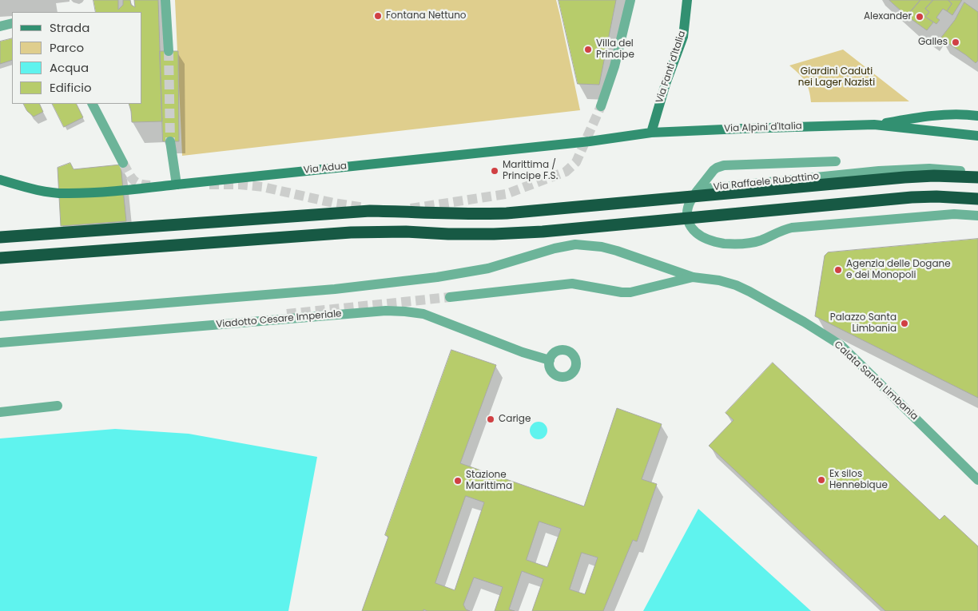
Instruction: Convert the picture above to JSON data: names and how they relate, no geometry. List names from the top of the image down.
{
  "streets": {
    "main road": ["Via Fanti d'Italia", "Via Alpini d'Italia", "Via Adua"],
    "street": ["Via Raffaele Rubattino", "Viadotto Cesare Imperiale", "Calata Santa Limbania"]
  },
  "crossings": [
    ["Via Fanti d'Italia", "Via Alpini d'Italia"],
    ["Via Fanti d'Italia", "Via Adua"],
    ["Via Alpini d'Italia", "Via Adua"]
  ],
  "parks": ["Giardini Caduti nei Lager Nazisti"],
  "places": [
    "Fontana Nettuno",
    "Alexander",
    "Galles",
    "Villa del Principe",
    "Marittima / Principe F.S.",
    "Agenzia delle Dogane e dei Monopoli",
    "Palazzo Santa Limbania",
    "Carige",
    "Ex silos Hennebique",
    "Stazione Marittima"
  ],
  "legend": [
    "Strada",
    "Parco",
    "Acqua",
    "Edificio"
  ]
}
